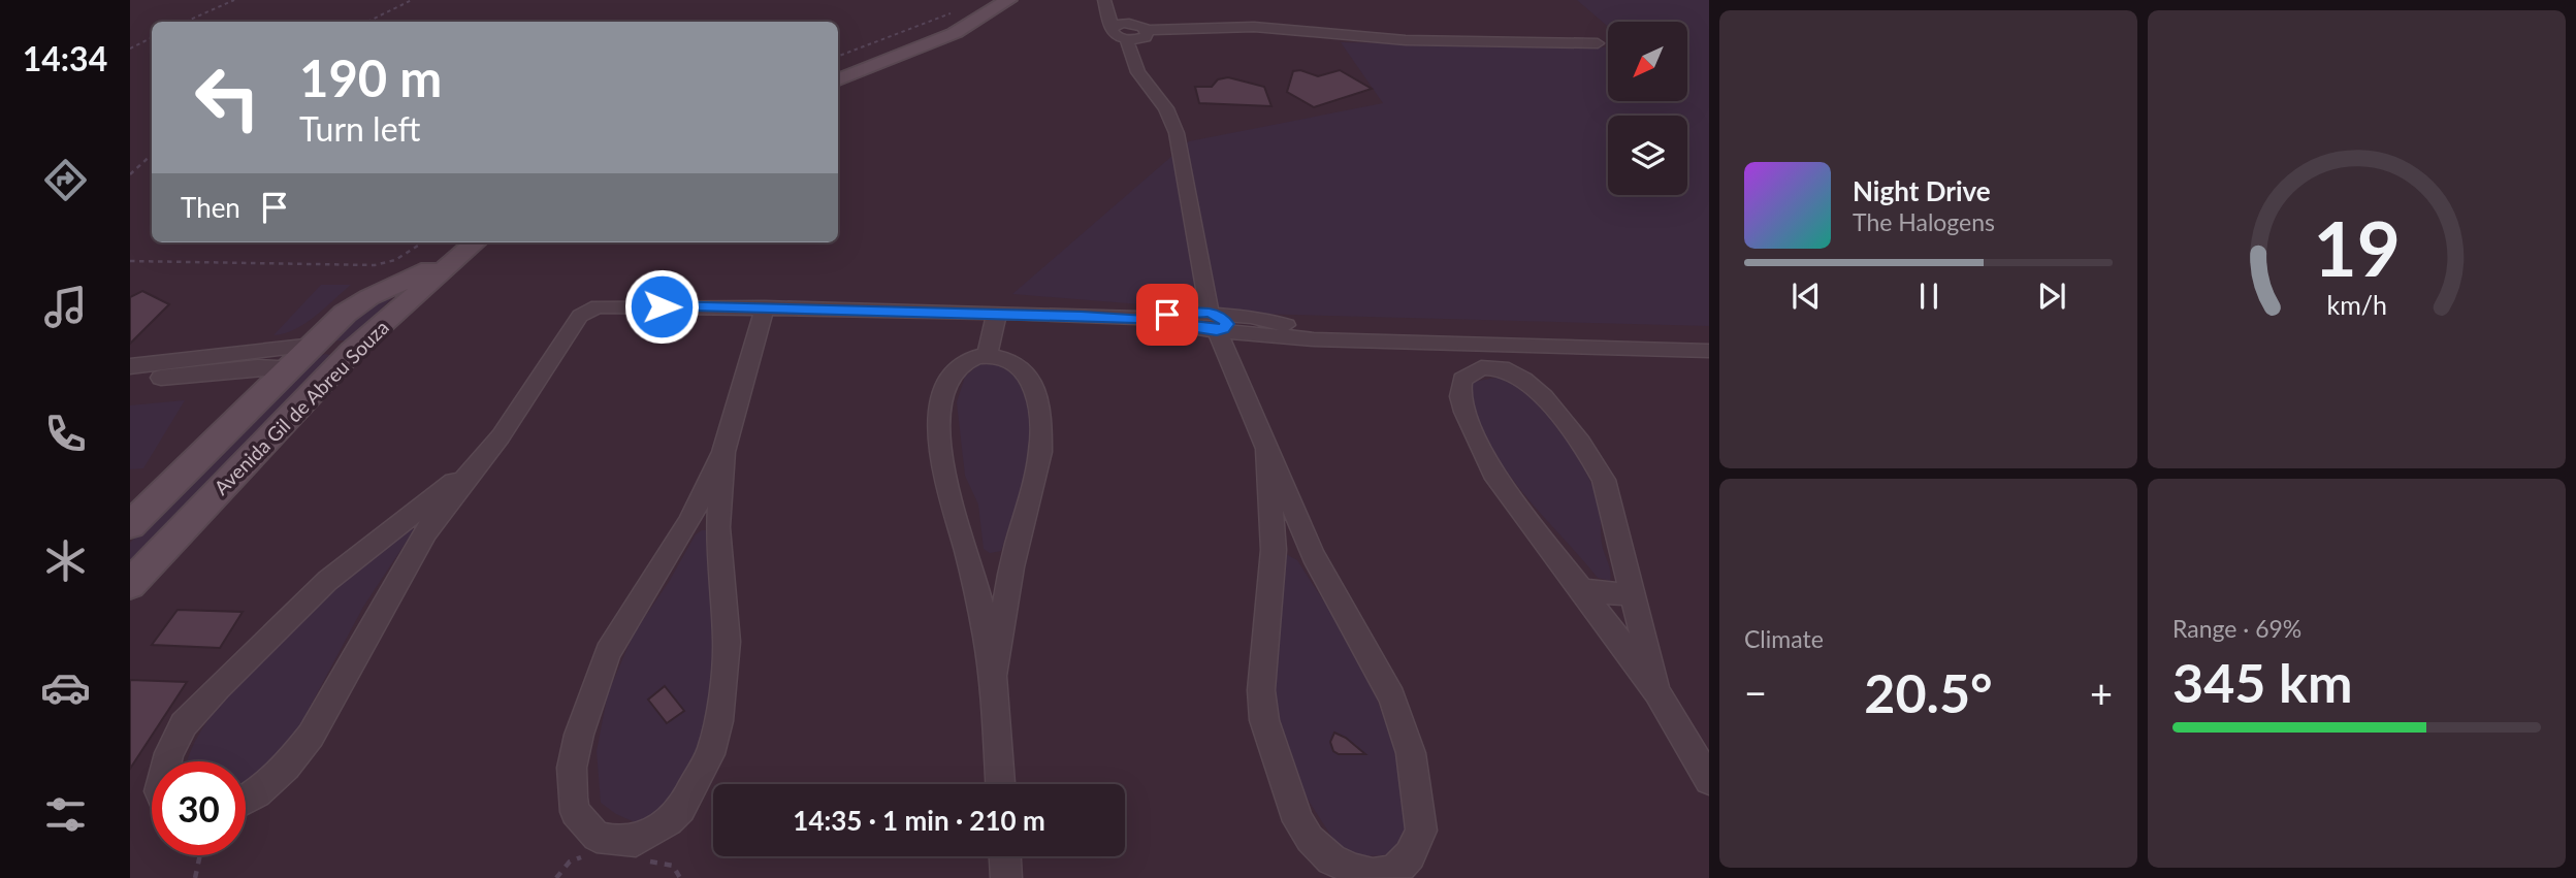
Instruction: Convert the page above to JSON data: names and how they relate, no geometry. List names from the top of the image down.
{
  "streets": {
    "street": ["Avenida Gil de Abreu Souza"]
  },
  "north": "bottom left",
  "page": {
    "tabs": "14:34",
    "turn": ["190 m", "Turn left"],
    "song": ["Night Drive", "The Halogens"],
    "then": "Then",
    "tile": [
      "Climate",
      ["Range · 69%", "345 km"]
    ],
    "heat": ["−", "20.5°", "+"],
    "limit": "30",
    "trip": "14:35 · 1 min · 210 m",
    "gauge": ["19", "km/h"]
  }
}
